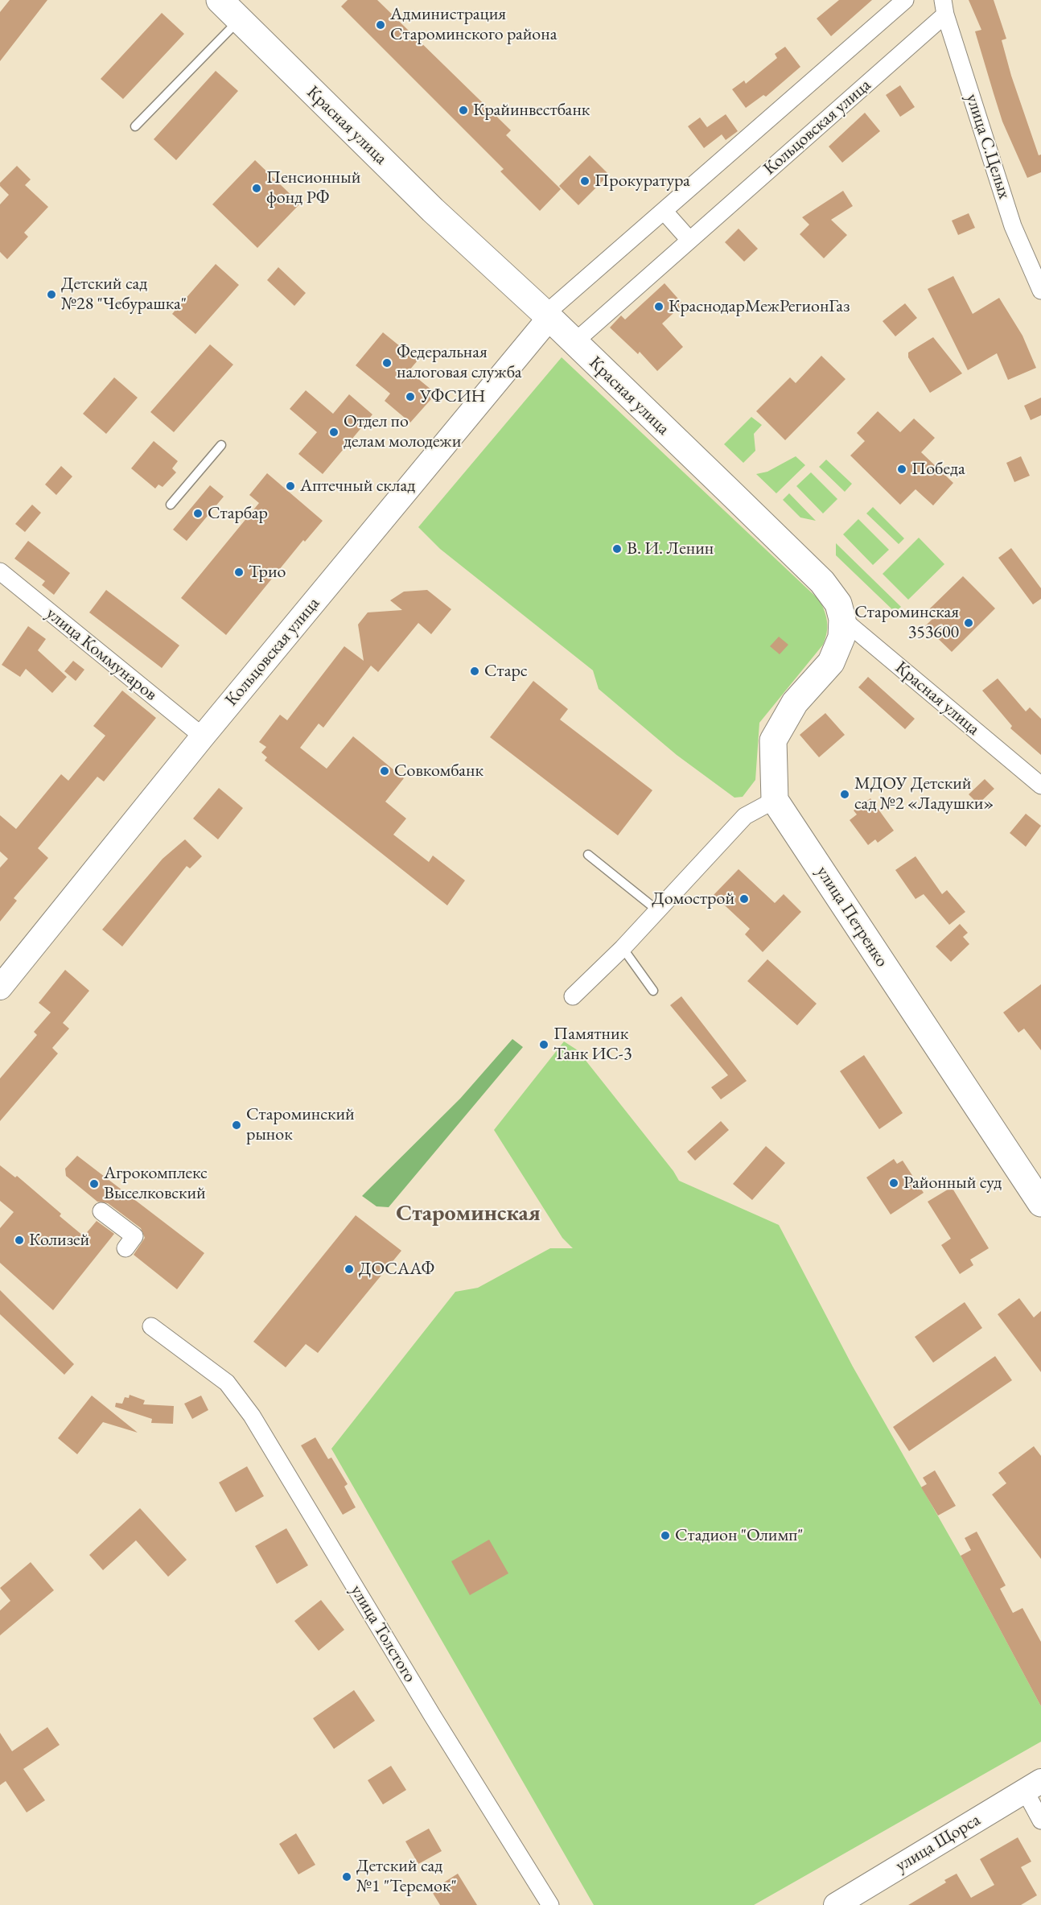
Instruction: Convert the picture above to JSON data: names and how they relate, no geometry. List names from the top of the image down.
{
  "streets": {
    "main road": [
      "Красная улица",
      "Кольцовская улица",
      "улица Петренко",
      "улица Щорса"
    ],
    "street": ["улица С.Целых", "улица Коммунаров", "улица Толстого"]
  },
  "crossings": [
    ["Красная улица", "Кольцовская улица"],
    ["Кольцовская улица", "улица С.Целых"],
    ["Кольцовская улица", "улица Коммунаров"]
  ],
  "districts": ["Староминская"],
  "places": [
    "Администрация Староминского района",
    "Крайинвестбанк",
    "Прокуратура",
    "Пенсионный фонд РФ",
    "Детский сад №28 \"Чебурашка\"",
    "КраснодарМежРегионГаз",
    "Федеральная налоговая служба",
    "УФСИН",
    "Отдел по делам молодежи",
    "Победа",
    "Аптечный склад",
    "Старбар",
    "В. И. Ленин",
    "Трио",
    "Староминская 353600",
    "Старс",
    "Совкомбанк",
    "МДОУ Детский сад №2 «Ладушки»",
    "Домострой",
    "Памятник Танк ИС-3",
    "Староминский рынок",
    "Районный суд",
    "Агрокомплекс Выселковский",
    "Колизей",
    "ДОСААФ",
    "Стадион \"Олимп\"",
    "Детский сад №1 \"Теремок\""
  ]
}
